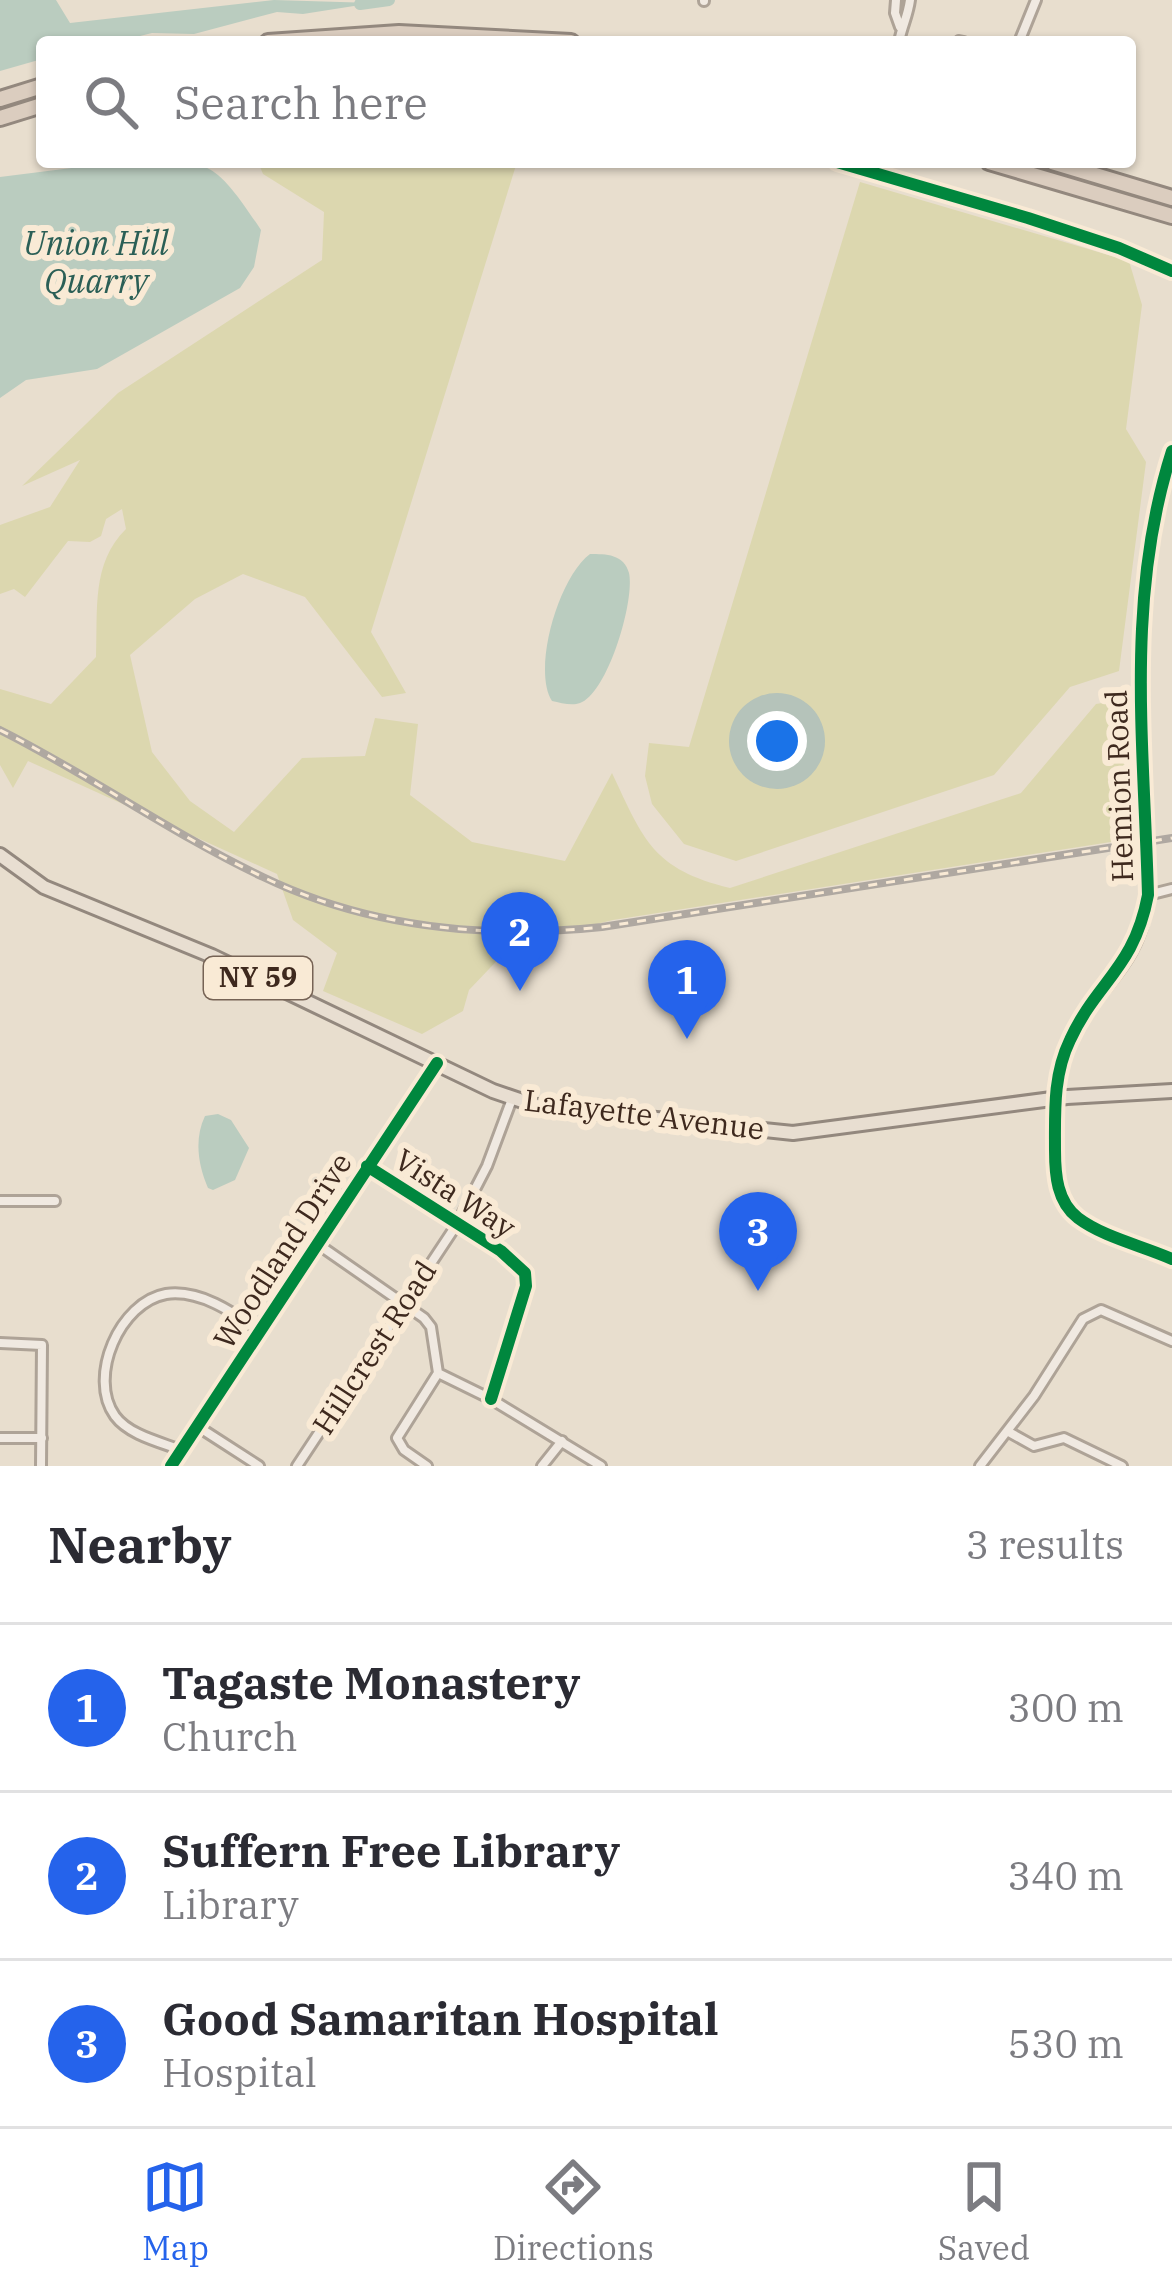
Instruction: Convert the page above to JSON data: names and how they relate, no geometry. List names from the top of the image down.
{
  "streets": {
    "main road": ["NY 59", "Lafayette Avenue"],
    "street": [
      "Hemion Road",
      "Vista Way",
      "Woodland Drive",
      "Hillcrest Road"
    ]
  },
  "crossings": [
    ["Hemion Road", "NY 59"],
    ["Hemion Road", "Lafayette Avenue"],
    ["NY 59", "Lafayette Avenue"],
    ["Lafayette Avenue", "Woodland Drive"],
    ["Lafayette Avenue", "Hillcrest Road"],
    ["Vista Way", "Woodland Drive"],
    ["Vista Way", "Hillcrest Road"]
  ],
  "water": ["Union Hill Quarry"],
  "page": {
    "search": "Search here",
    "pins": ["2", "1", "3"],
    "heading": ["Nearby", "3 results"],
    "list": [
      {
        "mark": "1",
        "name": "Tagaste Monastery",
        "note": "Church",
        "value": "300 m"
      },
      {
        "mark": "2",
        "name": "Suffern Free Library",
        "note": "Library",
        "value": "340 m"
      },
      {
        "mark": "3",
        "name": "Good Samaritan Hospital",
        "note": "Hospital",
        "value": "530 m"
      }
    ],
    "nav": ["Map", "Directions", "Saved"]
  }
}
